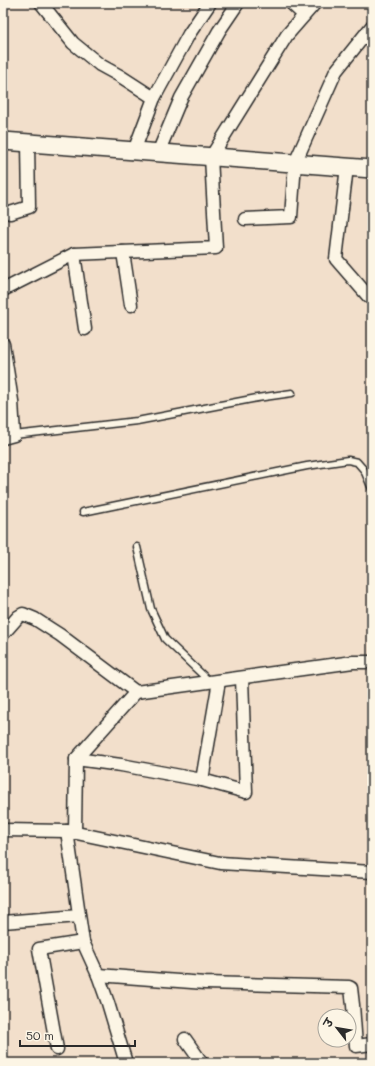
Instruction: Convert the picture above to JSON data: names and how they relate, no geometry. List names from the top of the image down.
{
  "scale_bar": "50 m",
  "north": "top left"
}
